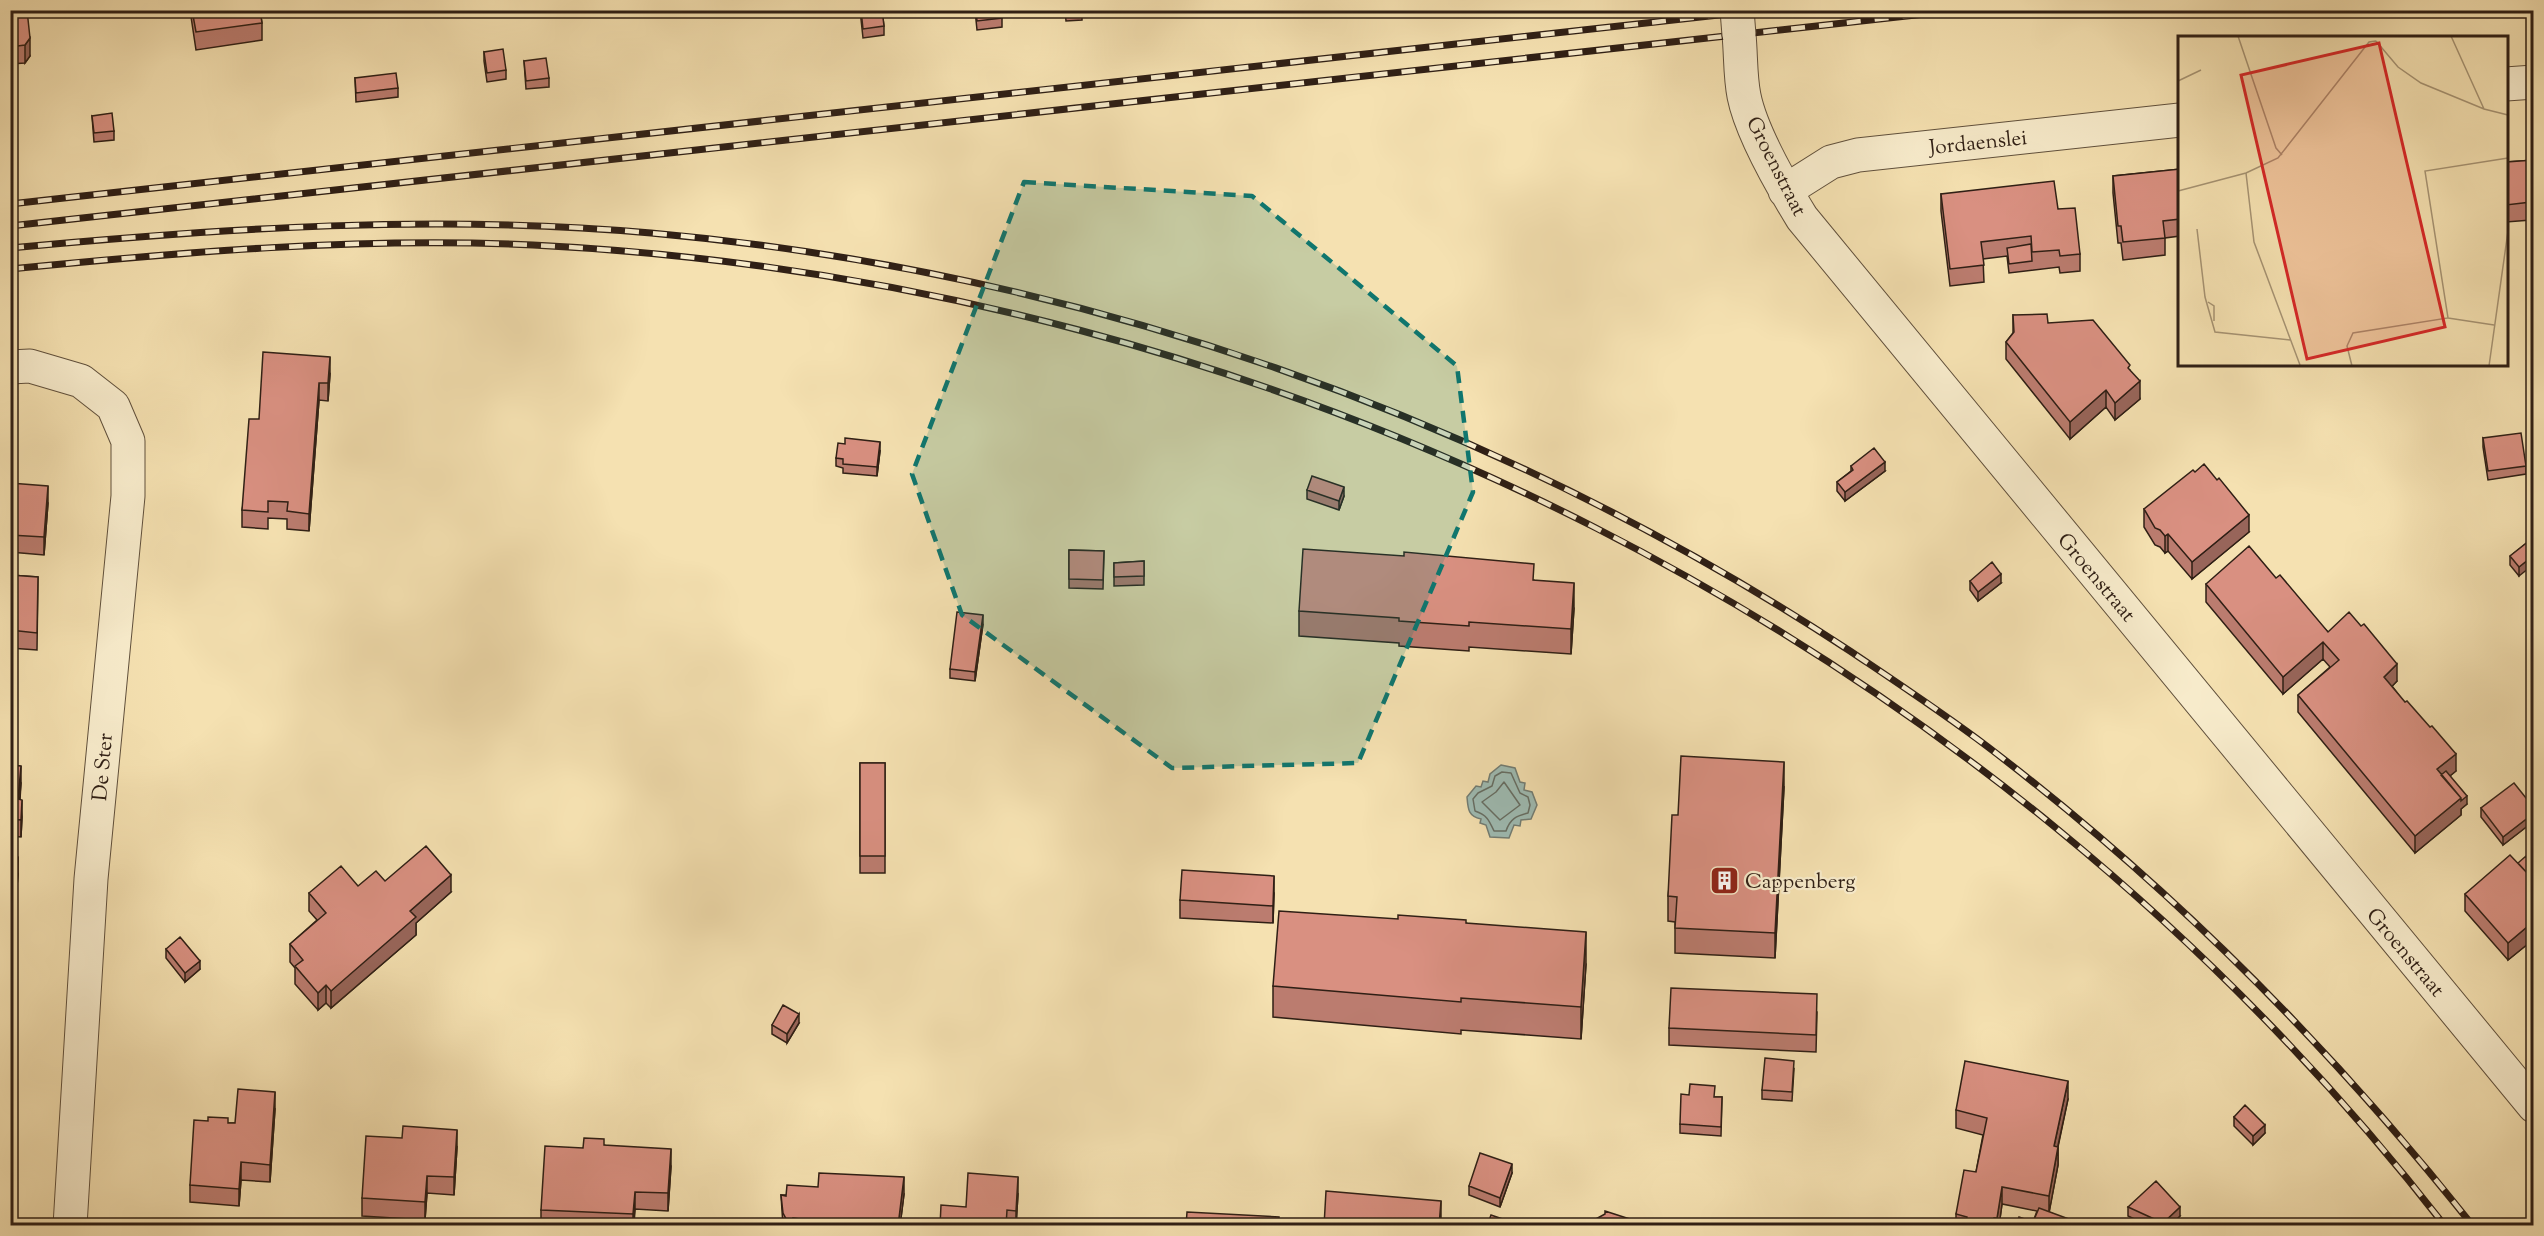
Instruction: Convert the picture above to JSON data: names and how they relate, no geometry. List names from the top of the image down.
{
  "streets": {
    "street": ["Jordaenslei", "Groenstraat", "De Ster"]
  },
  "crossings": [
    ["Jordaenslei", "Groenstraat"]
  ],
  "places": {
    "building": ["Cappenberg"]
  }
}
